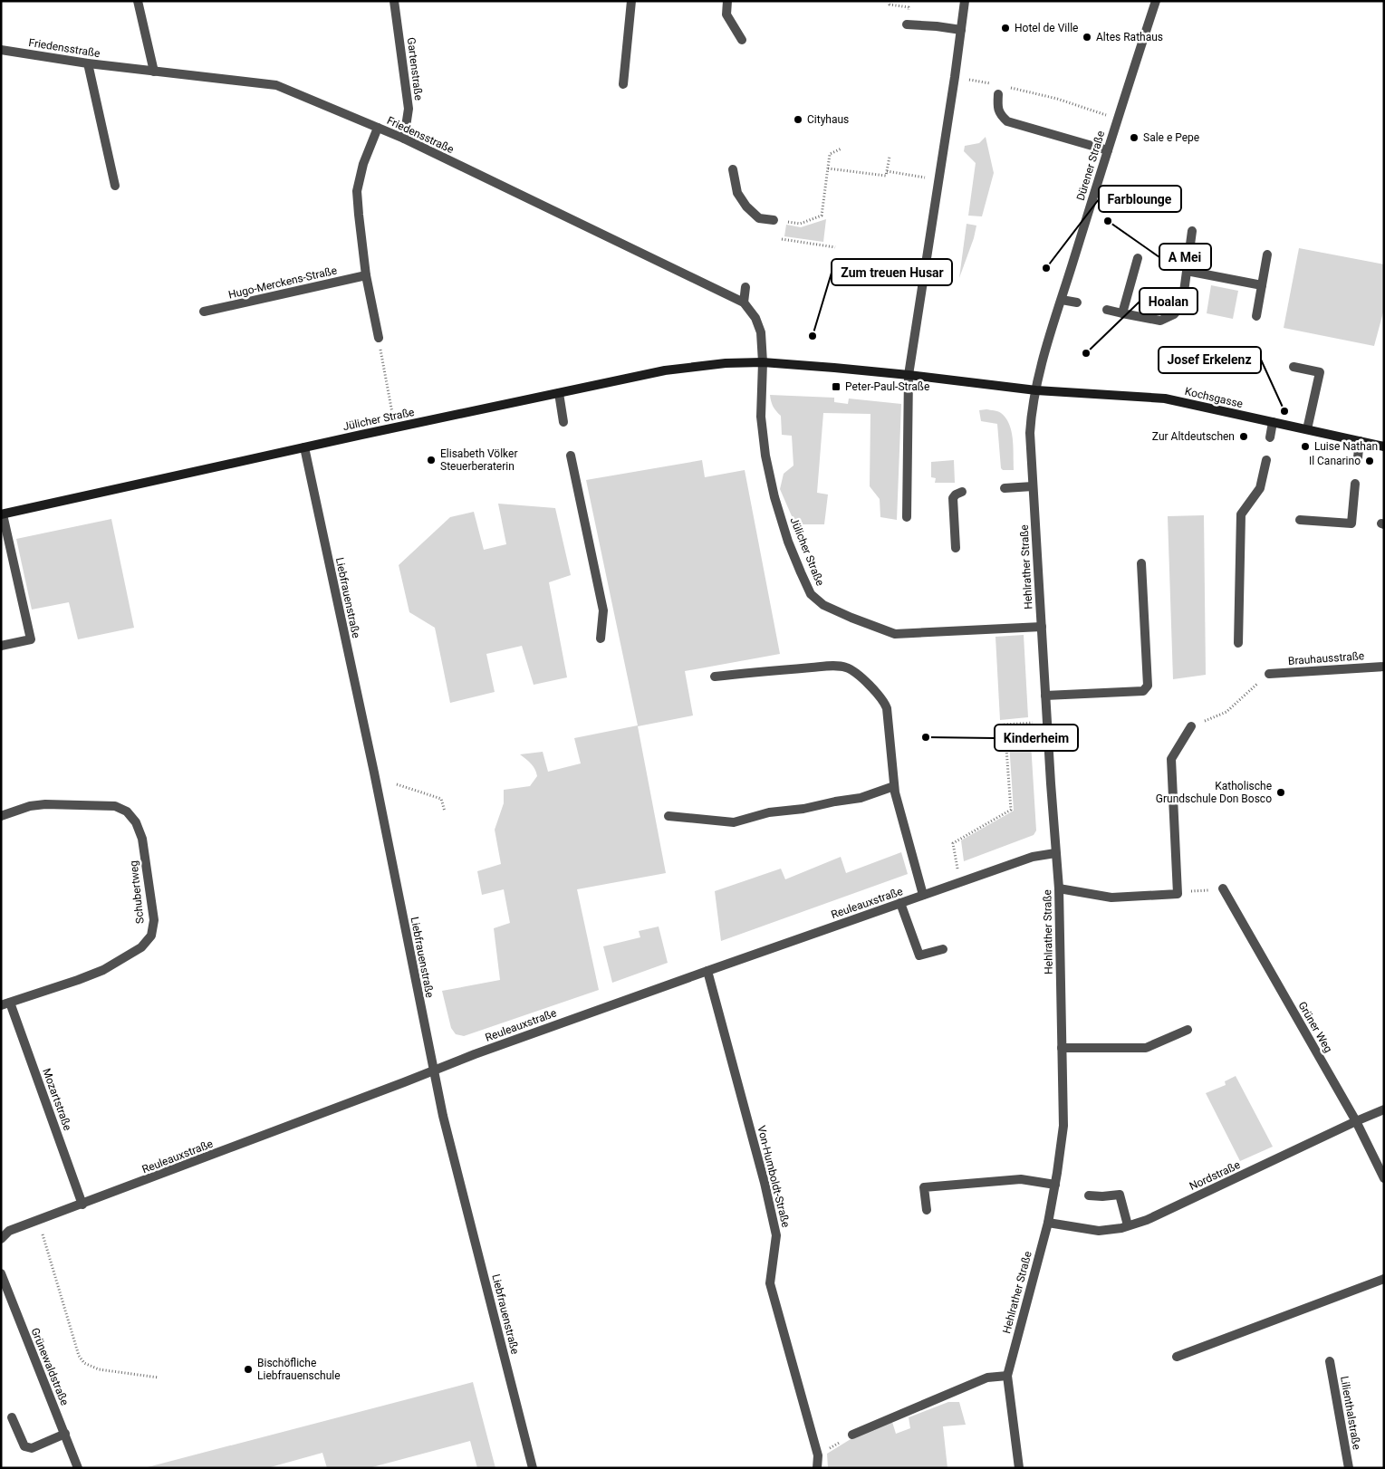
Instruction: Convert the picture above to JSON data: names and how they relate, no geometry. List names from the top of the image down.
{
  "streets": {
    "street": [
      "Friedensstraße",
      "Gartenstraße",
      "Dürener Straße",
      "Hugo-Merckens-Straße",
      "Kochsgasse",
      "Jülicher Straße",
      "Hehlrather Straße",
      "Liebfrauenstraße",
      "Brauhausstraße",
      "Schubertweg",
      "Reuleauxstraße",
      "Grüner Weg",
      "Mozartstraße",
      "Nordstraße",
      "Von-Humboldt-Straße",
      "Grünewaldstraße",
      "Lilienthalstraße"
    ]
  },
  "crossings": [
    ["Friedensstraße", "Gartenstraße"],
    ["Friedensstraße", "Jülicher Straße"],
    ["Dürener Straße", "Kochsgasse"],
    ["Dürener Straße", "Jülicher Straße"],
    ["Dürener Straße", "Hehlrather Straße"],
    ["Kochsgasse", "Jülicher Straße"],
    ["Kochsgasse", "Hehlrather Straße"],
    ["Jülicher Straße", "Hehlrather Straße"],
    ["Jülicher Straße", "Liebfrauenstraße"],
    ["Hehlrather Straße", "Reuleauxstraße"],
    ["Hehlrather Straße", "Nordstraße"],
    ["Liebfrauenstraße", "Reuleauxstraße"],
    ["Schubertweg", "Mozartstraße"],
    ["Reuleauxstraße", "Mozartstraße"],
    ["Reuleauxstraße", "Von-Humboldt-Straße"],
    ["Grüner Weg", "Nordstraße"]
  ],
  "places": {
    "other": [
      "Hotel de Ville",
      "Altes Rathaus",
      "Cityhaus",
      "Sale e Pepe",
      "A Mei",
      "Farblounge",
      "Zum treuen Husar",
      "Hoalan",
      "Josef Erkelenz",
      "Zur Altdeutschen",
      "Luise Nathan",
      "Elisabeth Völker Steuerberaterin",
      "Il Canarino",
      "Kinderheim",
      "Katholische Grundschule Don Bosco",
      "Bischöfliche Liebfrauenschule"
    ],
    "transit": ["Peter-Paul-Straße"]
  }
}
